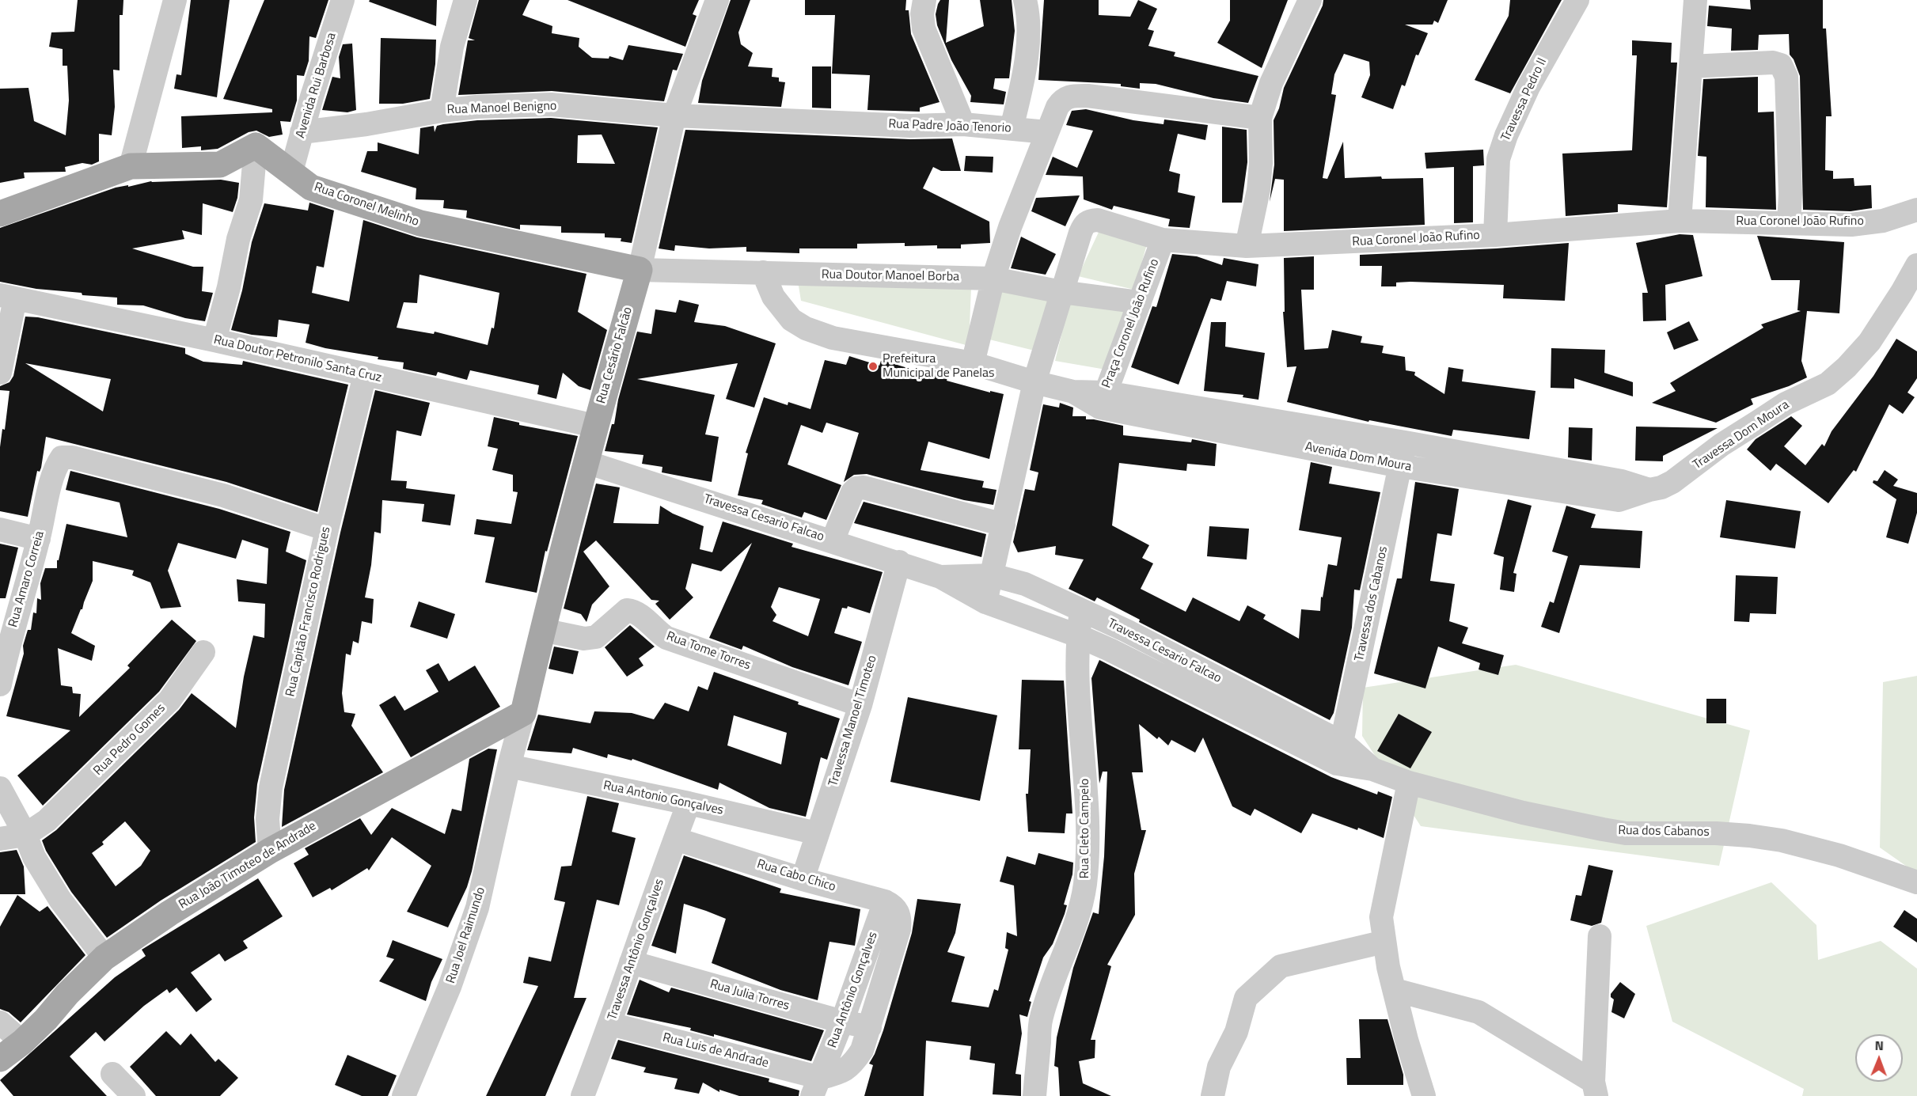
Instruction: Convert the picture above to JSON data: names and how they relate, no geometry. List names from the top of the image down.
{
  "streets": {
    "main road": ["Rua Coronel Melinho", "Rua Cesário Falcão", "Rua João Timoteo de Andrade"],
    "street": [
      "Avenida Rui Barbosa",
      "Travessa Pedro II",
      "Rua Manoel Benigno",
      "Rua Padre João Tenorio",
      "Rua Coronel João Rufino",
      "Rua Doutor Manoel Borba",
      "Praça Coronel João Rufino",
      "Rua Doutor Petronilo Santa Cruz",
      "Travessa Dom Moura",
      "Avenida Dom Moura",
      "Travessa Cesario Falcao",
      "Rua Amaro Correia",
      "Travessa dos Cabanos",
      "Rua Capitão Francisco Rodrigues",
      "Rua Tome Torres",
      "Travessa Manoel Timoteo",
      "Rua Pedro Gomes",
      "Rua Antonio Gonçalves",
      "Rua Cleto Campelo",
      "Rua dos Cabanos",
      "Rua Cabo Chico",
      "Rua Joel Raimundo",
      "Travessa Antônio Gonçalves",
      "Rua Antônio Gonçalves",
      "Rua Julia Torres",
      "Rua Luis de Andrade"
    ]
  },
  "crossings": [
    ["Avenida Rui Barbosa", "Rua Manoel Benigno"],
    ["Avenida Rui Barbosa", "Rua Coronel Melinho"],
    ["Travessa Pedro II", "Rua Coronel João Rufino"],
    ["Rua Manoel Benigno", "Rua Padre João Tenorio"],
    ["Rua Manoel Benigno", "Rua Cesário Falcão"],
    ["Rua Padre João Tenorio", "Rua Cesário Falcão"],
    ["Rua Coronel Melinho", "Rua Doutor Manoel Borba"],
    ["Rua Coronel Melinho", "Rua Cesário Falcão"],
    ["Rua Coronel João Rufino", "Rua Doutor Manoel Borba"],
    ["Rua Coronel João Rufino", "Praça Coronel João Rufino"],
    ["Rua Coronel João Rufino", "Avenida Dom Moura"],
    ["Rua Coronel João Rufino", "Travessa Cesario Falcao"],
    ["Rua Doutor Manoel Borba", "Praça Coronel João Rufino"],
    ["Rua Doutor Manoel Borba", "Rua Cesário Falcão"],
    ["Rua Doutor Manoel Borba", "Avenida Dom Moura"],
    ["Praça Coronel João Rufino", "Avenida Dom Moura"],
    ["Rua Cesário Falcão", "Rua Doutor Petronilo Santa Cruz"],
    ["Rua Cesário Falcão", "Travessa Cesario Falcao"],
    ["Rua Cesário Falcão", "Rua Tome Torres"],
    ["Rua Cesário Falcão", "Rua João Timoteo de Andrade"],
    ["Rua Cesário Falcão", "Rua Joel Raimundo"],
    ["Rua Doutor Petronilo Santa Cruz", "Rua Capitão Francisco Rodrigues"],
    ["Travessa Dom Moura", "Avenida Dom Moura"],
    ["Avenida Dom Moura", "Travessa dos Cabanos"],
    ["Travessa Cesario Falcao", "Travessa dos Cabanos"],
    ["Travessa Cesario Falcao", "Travessa Manoel Timoteo"],
    ["Travessa Cesario Falcao", "Rua Cleto Campelo"],
    ["Travessa Cesario Falcao", "Rua dos Cabanos"],
    ["Rua Amaro Correia", "Rua Capitão Francisco Rodrigues"],
    ["Rua Capitão Francisco Rodrigues", "Rua João Timoteo de Andrade"],
    ["Rua Tome Torres", "Travessa Manoel Timoteo"],
    ["Travessa Manoel Timoteo", "Rua Antonio Gonçalves"],
    ["Travessa Manoel Timoteo", "Rua Cabo Chico"],
    ["Rua Antonio Gonçalves", "Rua Joel Raimundo"],
    ["Rua Antonio Gonçalves", "Travessa Antônio Gonçalves"],
    ["Rua João Timoteo de Andrade", "Rua Joel Raimundo"],
    ["Rua Cabo Chico", "Travessa Antônio Gonçalves"],
    ["Rua Cabo Chico", "Rua Antônio Gonçalves"],
    ["Travessa Antônio Gonçalves", "Rua Julia Torres"],
    ["Travessa Antônio Gonçalves", "Rua Luis de Andrade"],
    ["Rua Antônio Gonçalves", "Rua Julia Torres"],
    ["Rua Antônio Gonçalves", "Rua Luis de Andrade"]
  ],
  "places": ["Prefeitura Municipal de Panelas"],
  "north": "top"
}
